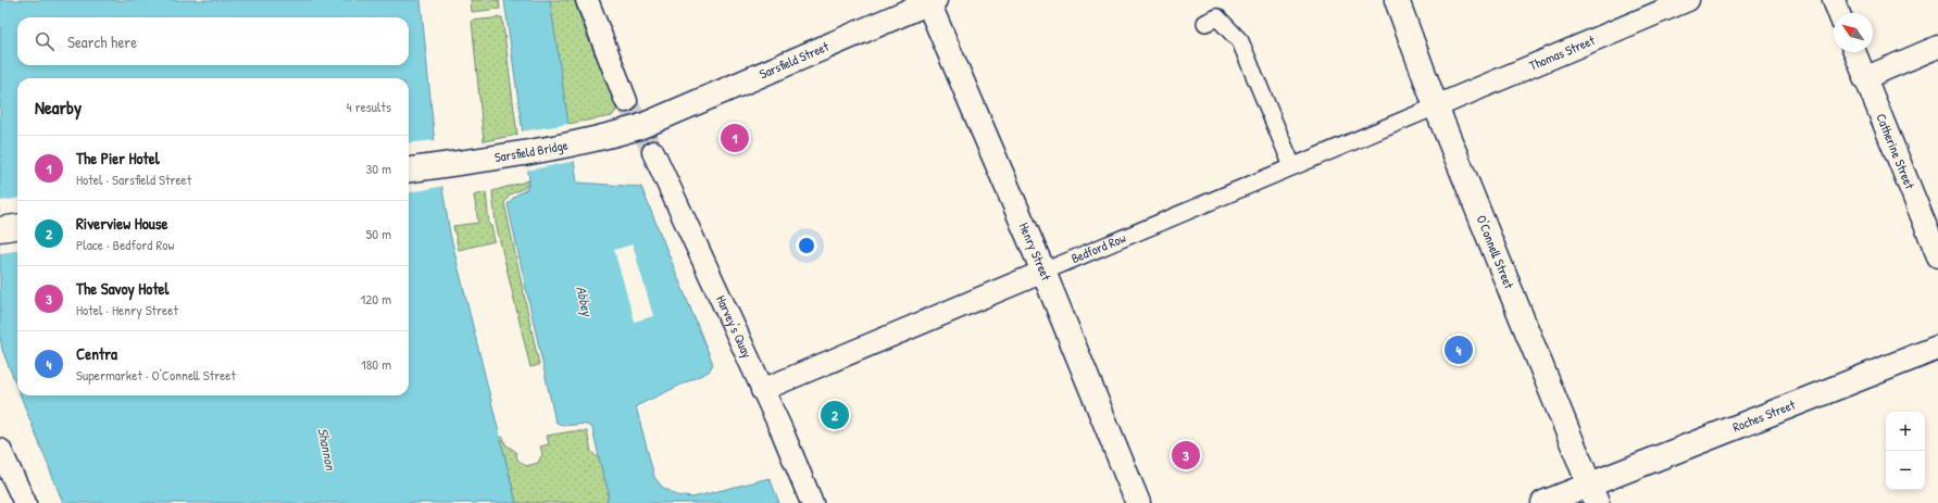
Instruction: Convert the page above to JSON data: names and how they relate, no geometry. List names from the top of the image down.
{
  "streets": {
    "main road": [
      "Sarsfield Street",
      "Sarsfield Bridge",
      "Henry Street",
      "O'Connell Street",
      "Roches Street"
    ],
    "street": [
      "Thomas Street",
      "Catherine Street",
      "Bedford Row",
      "Harvey's Quay"
    ]
  },
  "crossings": [
    ["Thomas Street", "Bedford Row"],
    ["Thomas Street", "O'Connell Street"],
    ["Sarsfield Street", "Sarsfield Bridge"],
    ["Sarsfield Street", "Henry Street"],
    ["Bedford Row", "Henry Street"],
    ["Bedford Row", "O'Connell Street"],
    ["Bedford Row", "Harvey's Quay"],
    ["O'Connell Street", "Roches Street"]
  ],
  "water": ["Abbey", "Shannon"],
  "north": "top left",
  "page": {
    "search": "Search here",
    "heading": ["Nearby", "4 results"],
    "pins": [
      "1",
      "4",
      "2",
      "3"
    ],
    "list": [
      {
        "mark": "1",
        "name": "The Pier Hotel",
        "note": "Hotel · Sarsfield Street",
        "value": "30 m"
      },
      {
        "mark": "2",
        "name": "Riverview House",
        "note": "Place · Bedford Row",
        "value": "50 m"
      },
      {
        "mark": "3",
        "name": "The Savoy Hotel",
        "note": "Hotel · Henry Street",
        "value": "120 m"
      },
      {
        "mark": "4",
        "name": "Centra",
        "note": "Supermarket · O'Connell Street",
        "value": "180 m"
      }
    ],
    "map_buttons": ["+", "−"]
  }
}
